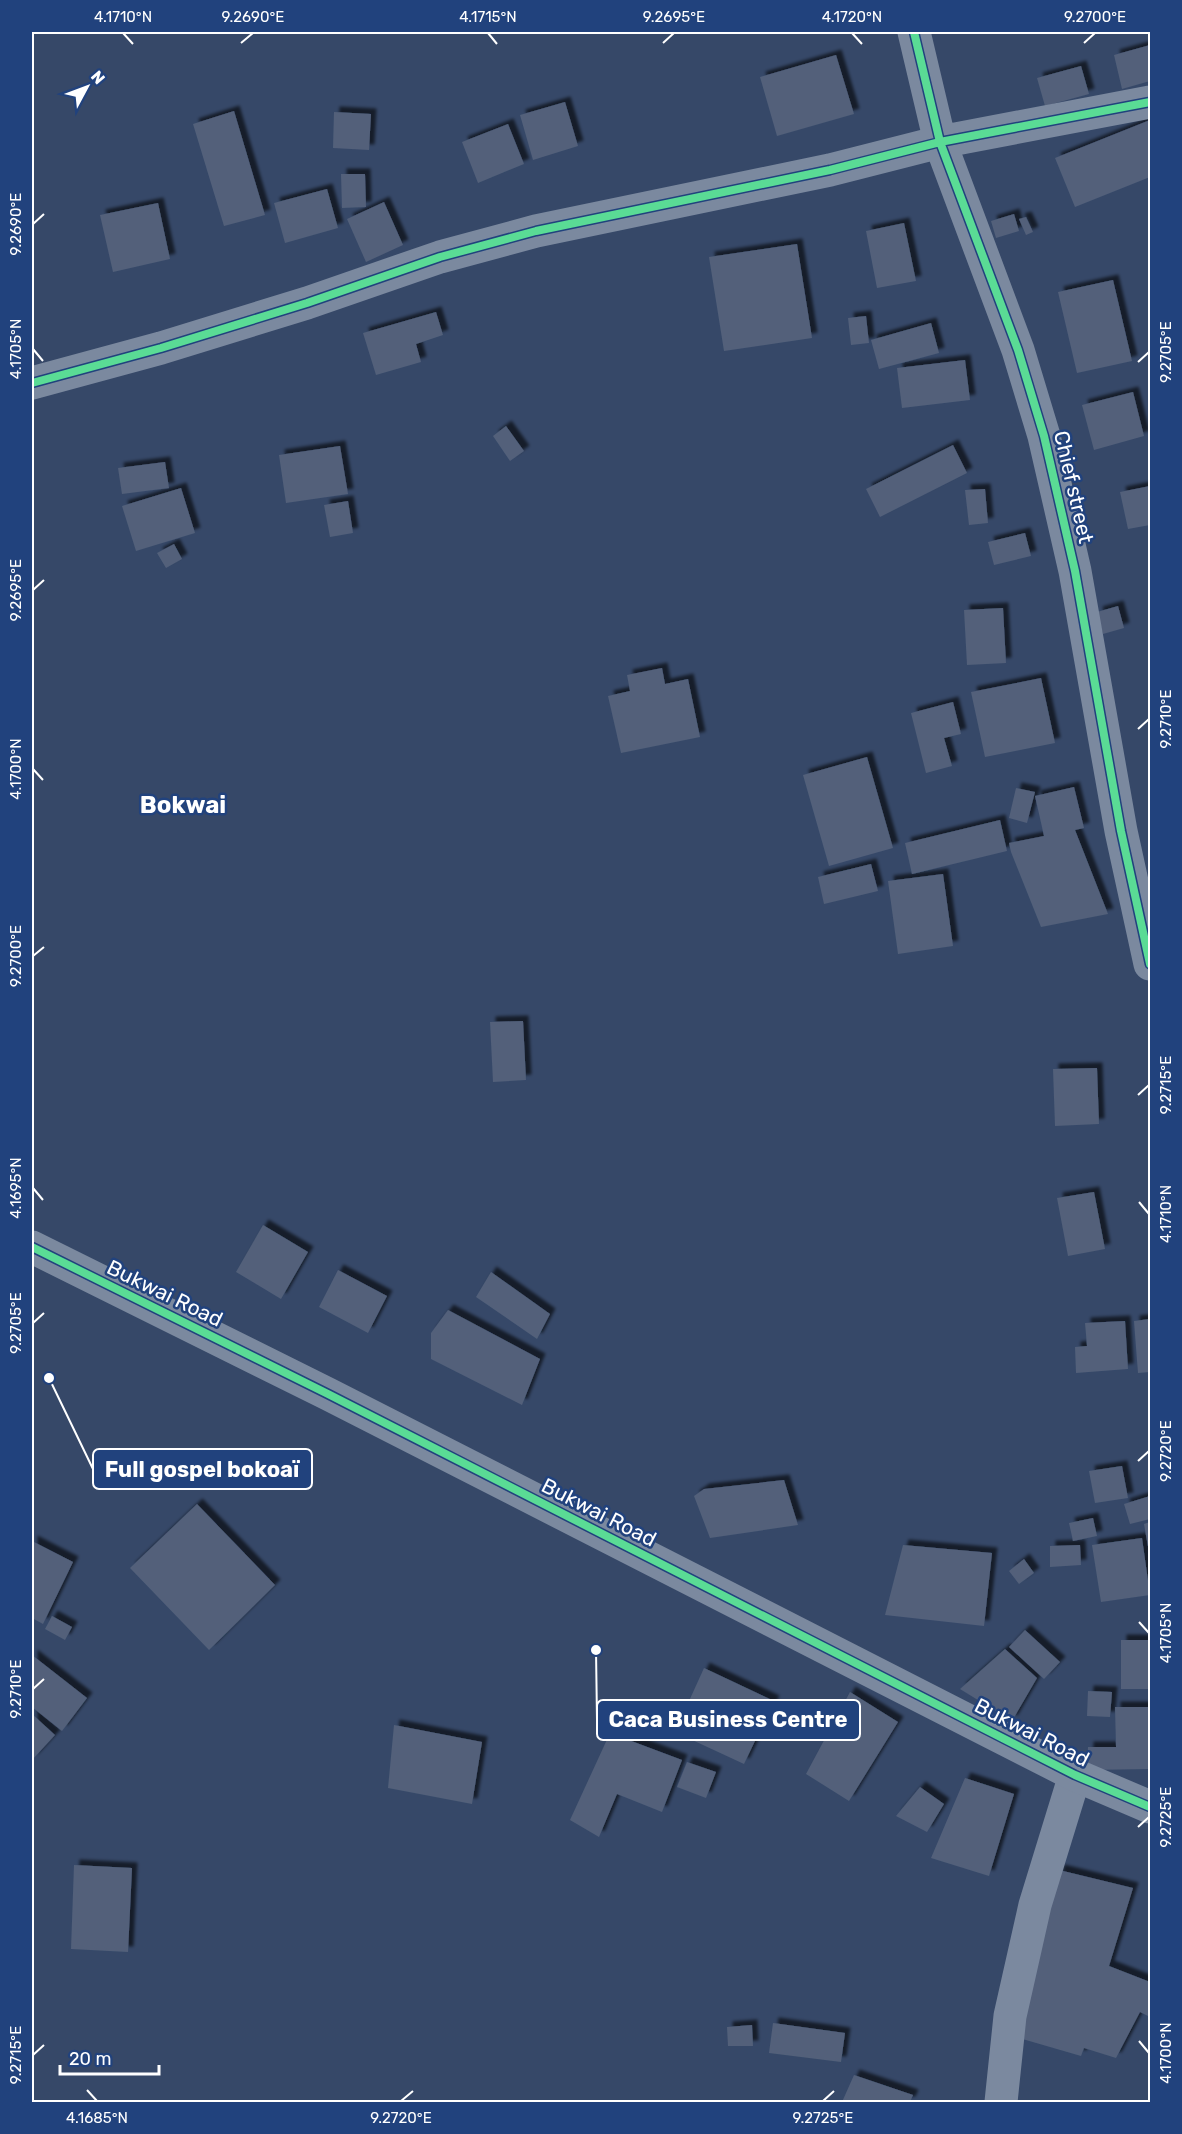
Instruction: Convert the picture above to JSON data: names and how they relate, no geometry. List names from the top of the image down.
{
  "streets": {
    "street": ["Chief street", "Bukwai Road"]
  },
  "districts": ["Bokwai"],
  "places": ["Full gospel bokoaï", "Caca Business Centre"],
  "scale_bar": "20 m",
  "north": "top right",
  "coordinates": [
    "4.1710°N",
    "9.2690°E",
    "4.1715°N",
    "9.2695°E",
    "4.1720°N",
    "9.2700°E",
    "4.1705°N",
    "9.2705°E",
    "9.2710°E",
    "4.1700°N",
    "9.2715°E",
    "4.1695°N",
    "9.2720°E",
    "9.2725°E",
    "4.1685°N"
  ]
}
